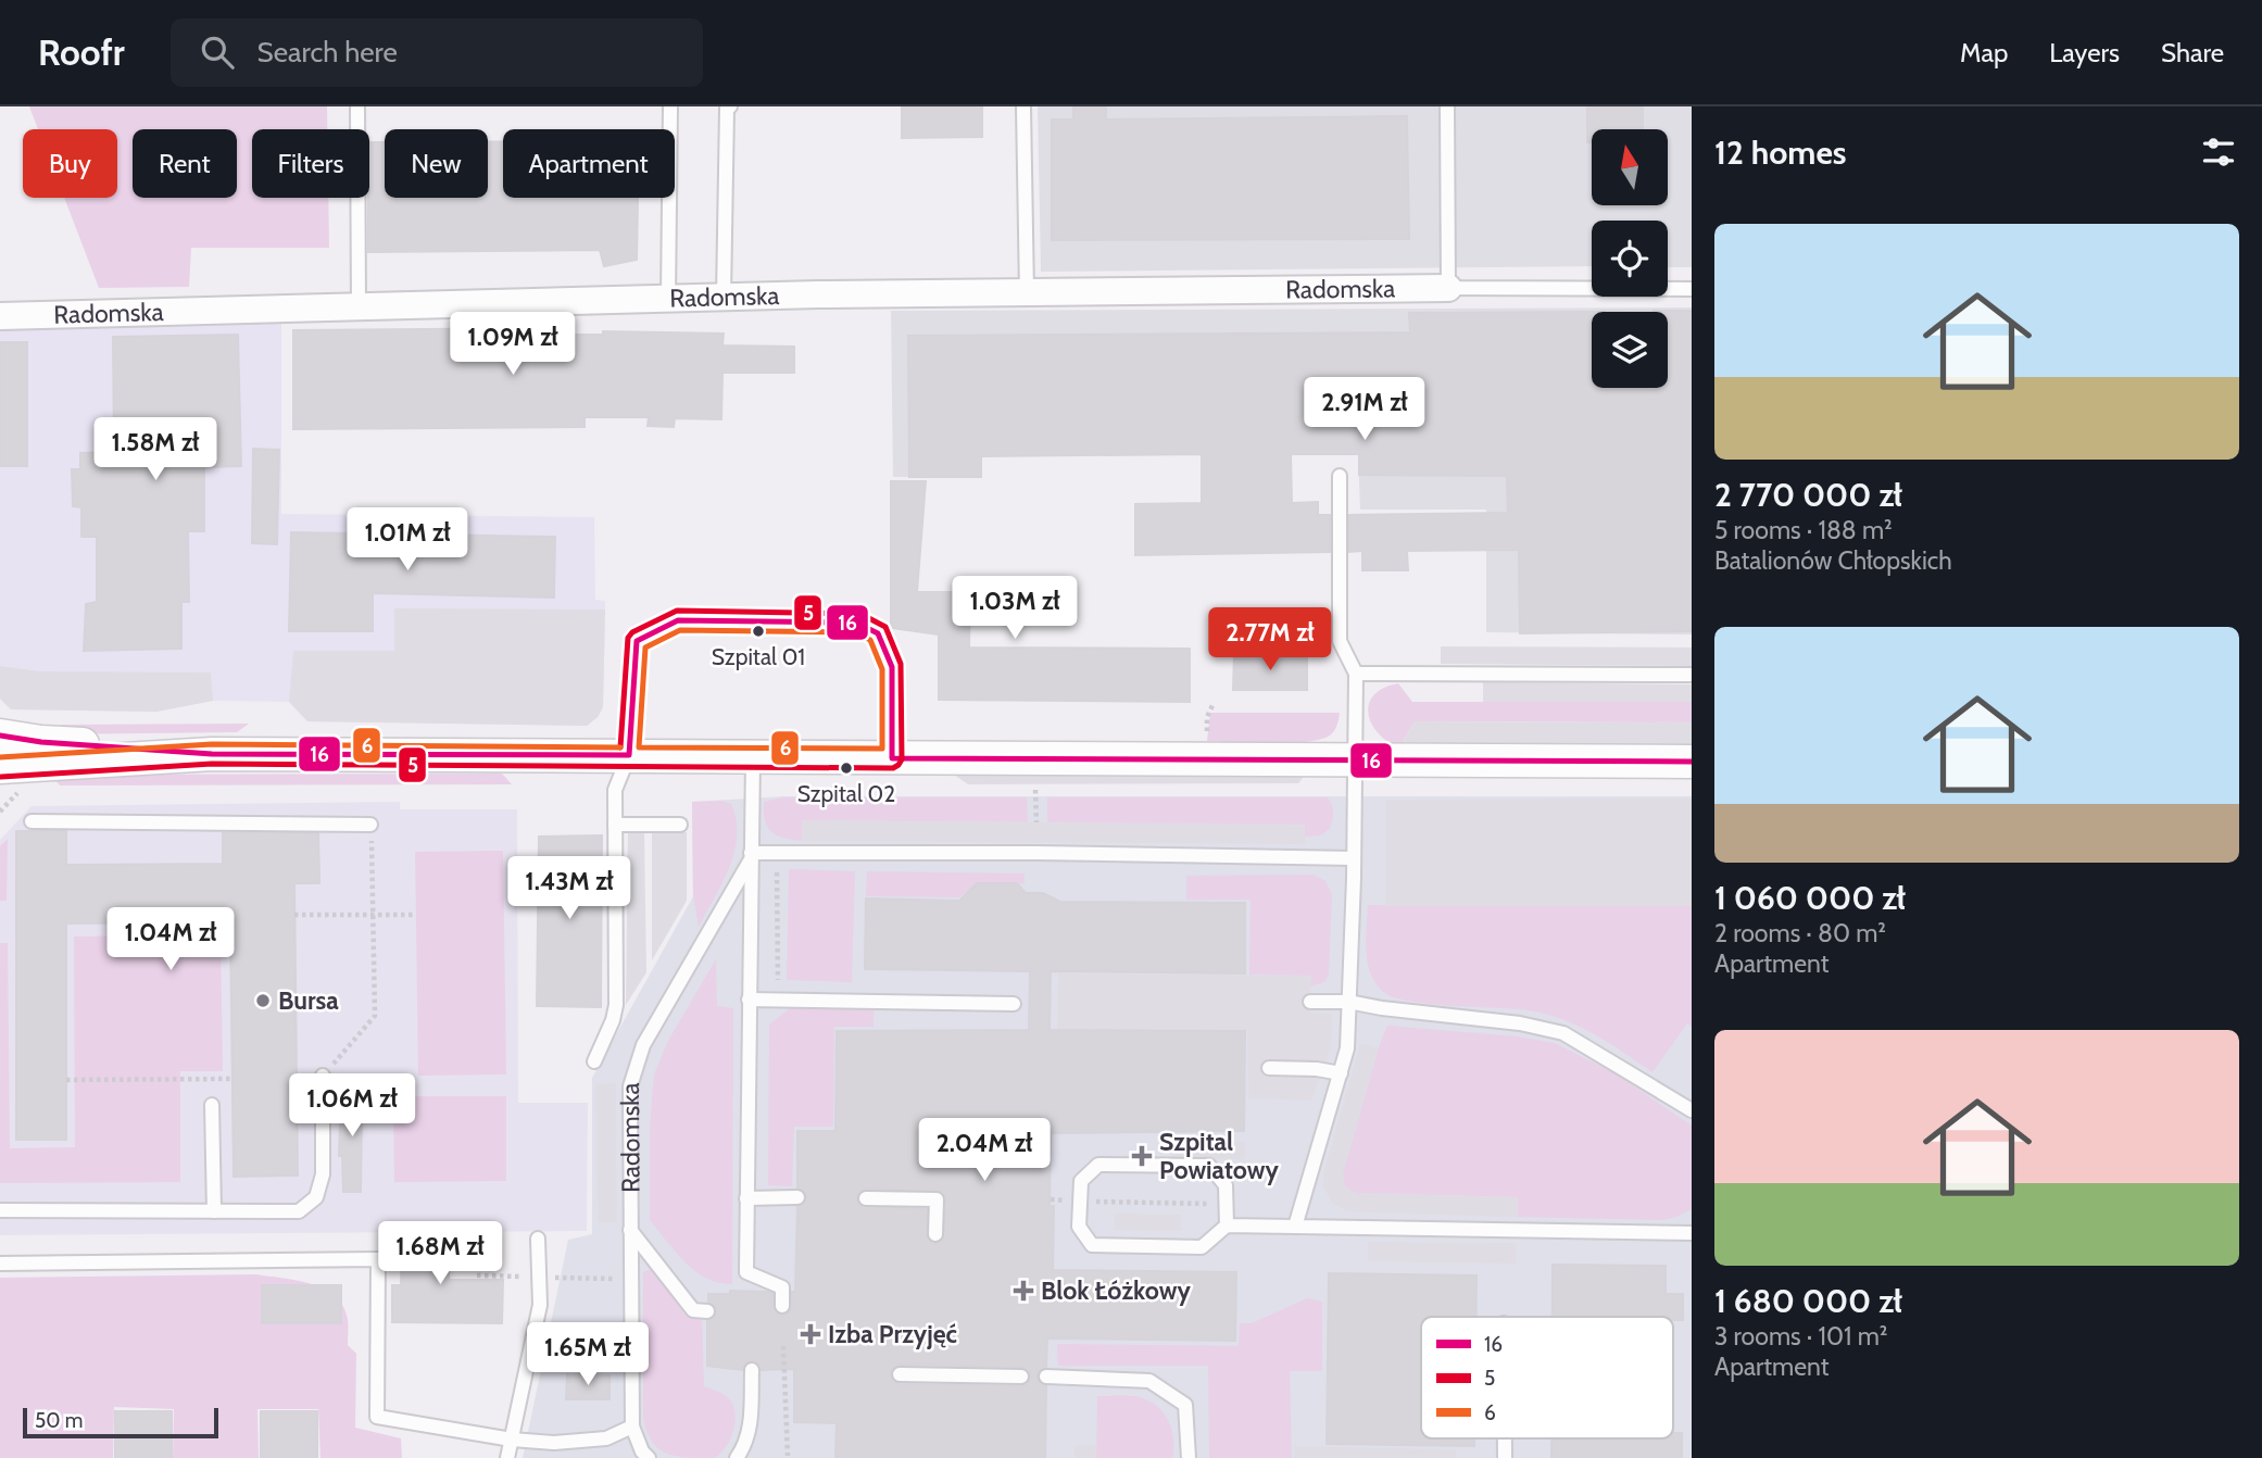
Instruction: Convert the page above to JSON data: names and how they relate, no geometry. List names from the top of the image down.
{
  "streets": {
    "street": ["Radomska"]
  },
  "places": {
    "other": ["Szpital 01", "Szpital 02", "Bursa"],
    "health": ["Szpital Powiatowy", "Blok Łóżkowy", "Izba Przyjęć"]
  },
  "lines": ["transit line 5", "transit line 16", "transit line 6"],
  "legend": ["16", "5", "6"],
  "scale_bar": "50 m",
  "north": "top",
  "page": {
    "header": "Roofr",
    "search": "Search here",
    "nav": ["Map", "Layers", "Share"],
    "heading": "12 homes",
    "chip": [
      "Buy",
      "Rent",
      "Filters",
      "New",
      "Apartment"
    ],
    "list": [
      {
        "name": "2 770 000 zł",
        "note": "5 rooms · 188 m² · Batalionów Chłopskich"
      },
      {
        "name": "1 060 000 zł",
        "note": "2 rooms · 80 m² · Apartment"
      },
      {
        "name": "1 680 000 zł",
        "note": "3 rooms · 101 m² · Apartment"
      }
    ],
    "price": [
      "1.09M zł",
      "2.91M zł",
      "1.58M zł",
      "1.01M zł",
      "1.03M zł",
      "2.77M zł",
      "1.43M zł",
      "1.04M zł",
      "1.06M zł",
      "2.04M zł",
      "1.68M zł",
      "1.65M zł"
    ],
    "scale": "50 m"
  }
}
